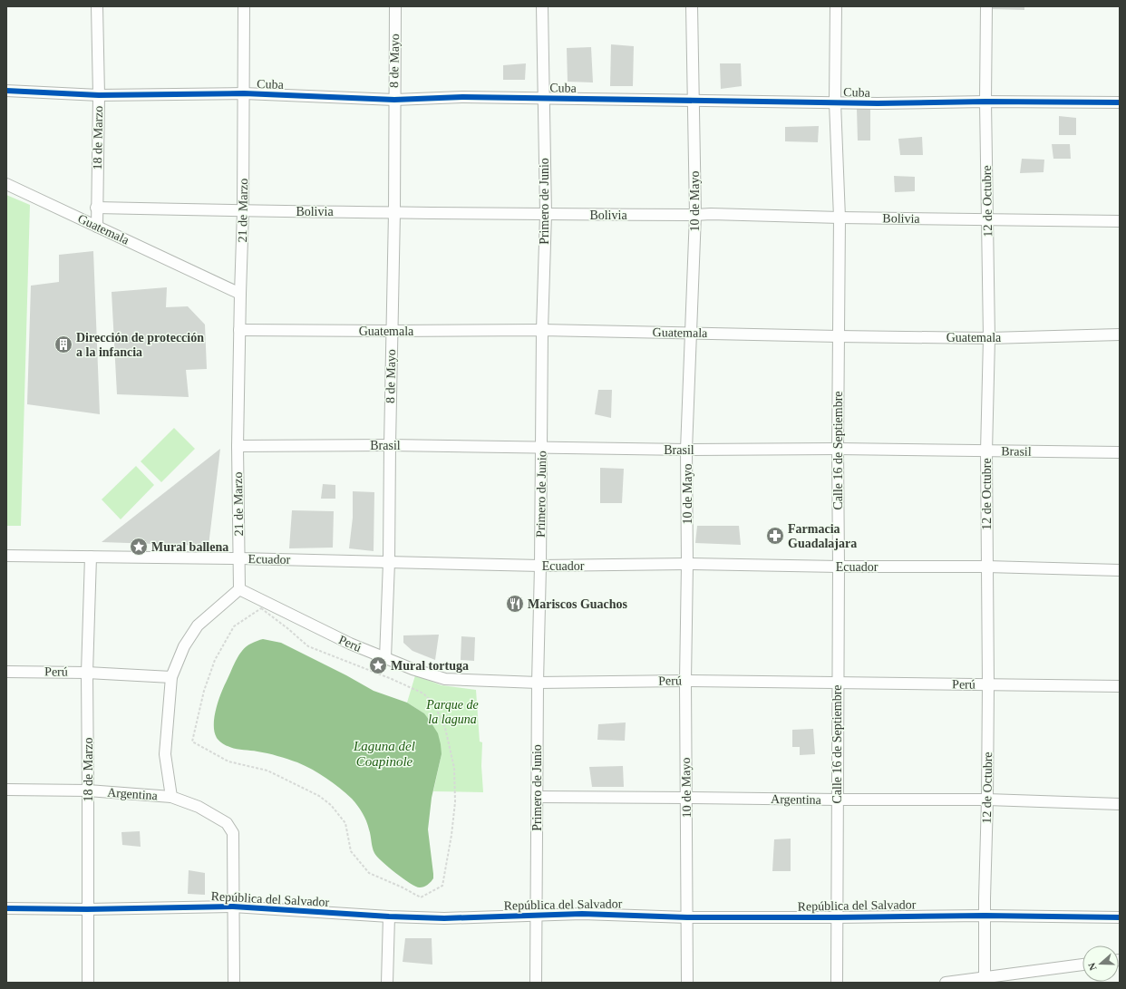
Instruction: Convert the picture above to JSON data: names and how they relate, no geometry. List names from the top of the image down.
{
  "streets": {
    "street": [
      "8 de Mayo",
      "Cuba",
      "18 de Marzo",
      "Primero de Junio",
      "10 de Mayo",
      "12 de Octubre",
      "21 de Marzo",
      "Bolivia",
      "Guatemala",
      "Brasil",
      "Calle 16 de Septiembre",
      "Ecuador",
      "Perú",
      "Argentina",
      "República del Salvador"
    ]
  },
  "crossings": [
    ["8 de Mayo", "Cuba"],
    ["8 de Mayo", "Bolivia"],
    ["8 de Mayo", "Guatemala"],
    ["8 de Mayo", "Brasil"],
    ["8 de Mayo", "Ecuador"],
    ["8 de Mayo", "Perú"],
    ["Cuba", "18 de Marzo"],
    ["Cuba", "Primero de Junio"],
    ["Cuba", "10 de Mayo"],
    ["Cuba", "12 de Octubre"],
    ["Cuba", "21 de Marzo"],
    ["Cuba", "Calle 16 de Septiembre"],
    ["18 de Marzo", "Bolivia"],
    ["18 de Marzo", "Guatemala"],
    ["18 de Marzo", "Ecuador"],
    ["18 de Marzo", "Perú"],
    ["18 de Marzo", "Argentina"],
    ["18 de Marzo", "República del Salvador"],
    ["Primero de Junio", "Bolivia"],
    ["Primero de Junio", "Guatemala"],
    ["Primero de Junio", "Brasil"],
    ["Primero de Junio", "Ecuador"],
    ["Primero de Junio", "Perú"],
    ["Primero de Junio", "Argentina"],
    ["Primero de Junio", "República del Salvador"],
    ["10 de Mayo", "Bolivia"],
    ["10 de Mayo", "Guatemala"],
    ["10 de Mayo", "Brasil"],
    ["10 de Mayo", "Ecuador"],
    ["10 de Mayo", "Perú"],
    ["10 de Mayo", "Argentina"],
    ["10 de Mayo", "República del Salvador"],
    ["12 de Octubre", "Bolivia"],
    ["12 de Octubre", "Guatemala"],
    ["12 de Octubre", "Brasil"],
    ["12 de Octubre", "Ecuador"],
    ["12 de Octubre", "Perú"],
    ["12 de Octubre", "Argentina"],
    ["12 de Octubre", "República del Salvador"],
    ["21 de Marzo", "Bolivia"],
    ["21 de Marzo", "Guatemala"],
    ["21 de Marzo", "Brasil"],
    ["21 de Marzo", "Ecuador"],
    ["21 de Marzo", "Perú"],
    ["Bolivia", "Calle 16 de Septiembre"],
    ["Guatemala", "Calle 16 de Septiembre"],
    ["Brasil", "Calle 16 de Septiembre"],
    ["Calle 16 de Septiembre", "Ecuador"],
    ["Calle 16 de Septiembre", "Perú"],
    ["Calle 16 de Septiembre", "Argentina"],
    ["Calle 16 de Septiembre", "República del Salvador"]
  ],
  "water": ["Laguna del Coapinole"],
  "parks": ["Parque de la laguna"],
  "places": {
    "building": ["Dirección de protección a la infancia"],
    "pharmacy": ["Farmacia Guadalajara"],
    "place": ["Mural ballena", "Mural tortuga"],
    "restaurant": ["Mariscos Guachos"]
  },
  "north": "left"
}
